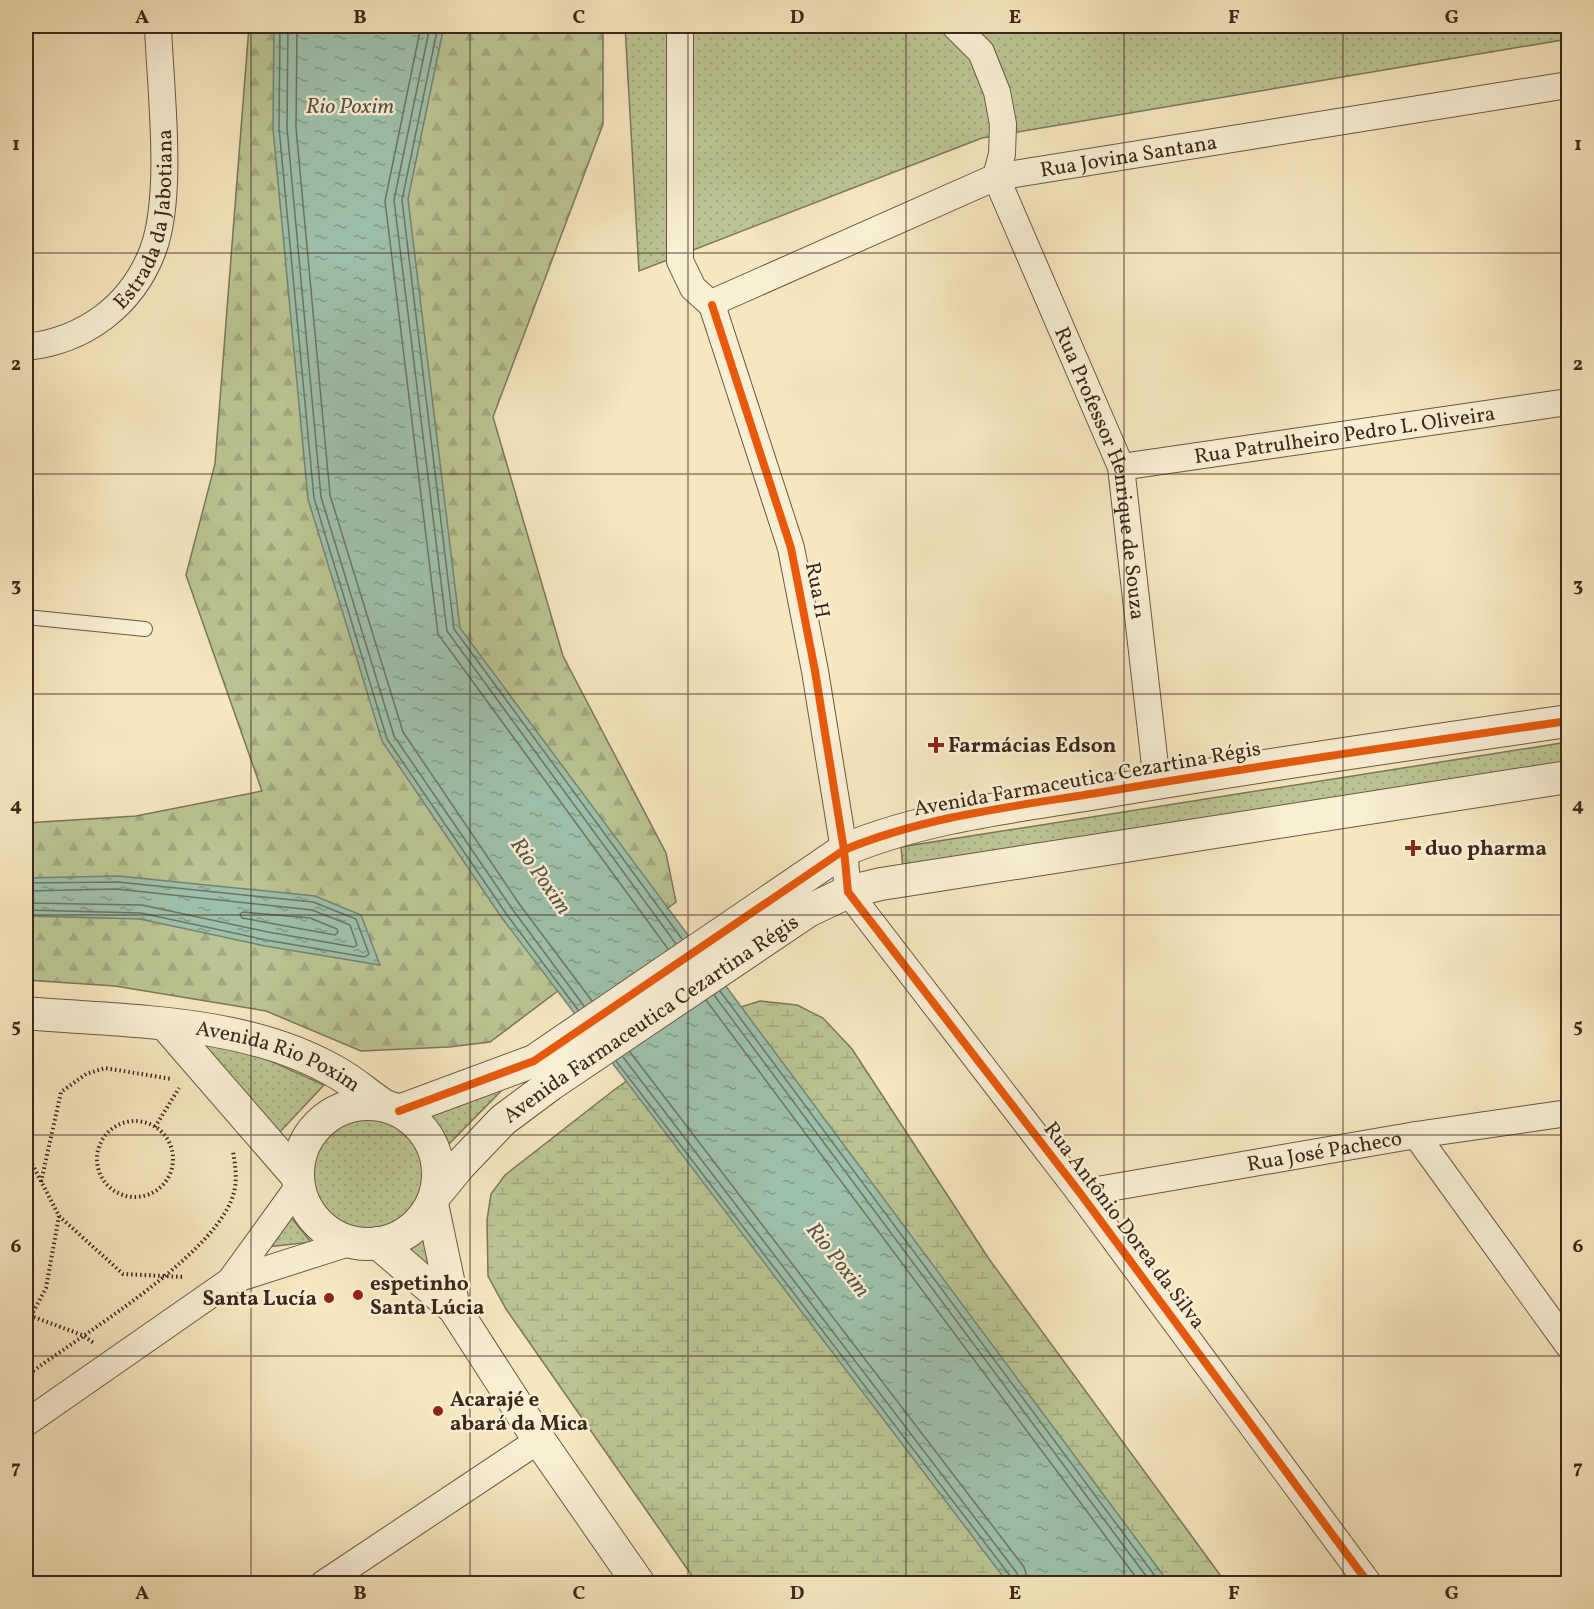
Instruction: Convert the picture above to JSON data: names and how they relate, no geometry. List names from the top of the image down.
{
  "streets": {
    "street": [
      "Rua Jovina Santana",
      "Estrada da Jabotiana",
      "Rua Patrulheiro Pedro L. Oliveira",
      "Rua Professor Henrique de Souza",
      "Rua H",
      "Avenida Farmaceutica Cezartina Régis",
      "Avenida Rio Poxim",
      "Rua José Pacheco",
      "Rua Antônio Dorea da Silva"
    ]
  },
  "crossings": [
    ["Rua Jovina Santana", "Rua Professor Henrique de Souza"],
    ["Rua Jovina Santana", "Rua H"],
    ["Rua Patrulheiro Pedro L. Oliveira", "Rua Professor Henrique de Souza"],
    ["Rua Professor Henrique de Souza", "Avenida Farmaceutica Cezartina Régis"],
    ["Rua H", "Avenida Farmaceutica Cezartina Régis"],
    ["Rua H", "Rua Antônio Dorea da Silva"],
    ["Avenida Farmaceutica Cezartina Régis", "Avenida Rio Poxim"],
    ["Avenida Farmaceutica Cezartina Régis", "Rua Antônio Dorea da Silva"],
    ["Rua José Pacheco", "Rua Antônio Dorea da Silva"]
  ],
  "water": ["Rio Poxim"],
  "places": {
    "health": ["Farmácias Edson", "duo pharma"],
    "other": ["espetinho Santa Lúcia", "Santa Lucía", "Acarajé e abará da Mica"]
  },
  "grid": {
    "columns": [
      "A",
      "B",
      "C",
      "D",
      "E",
      "F",
      "G"
    ],
    "rows": [
      "1",
      "2",
      "3",
      "4",
      "5",
      "6",
      "7"
    ]
  }
}
